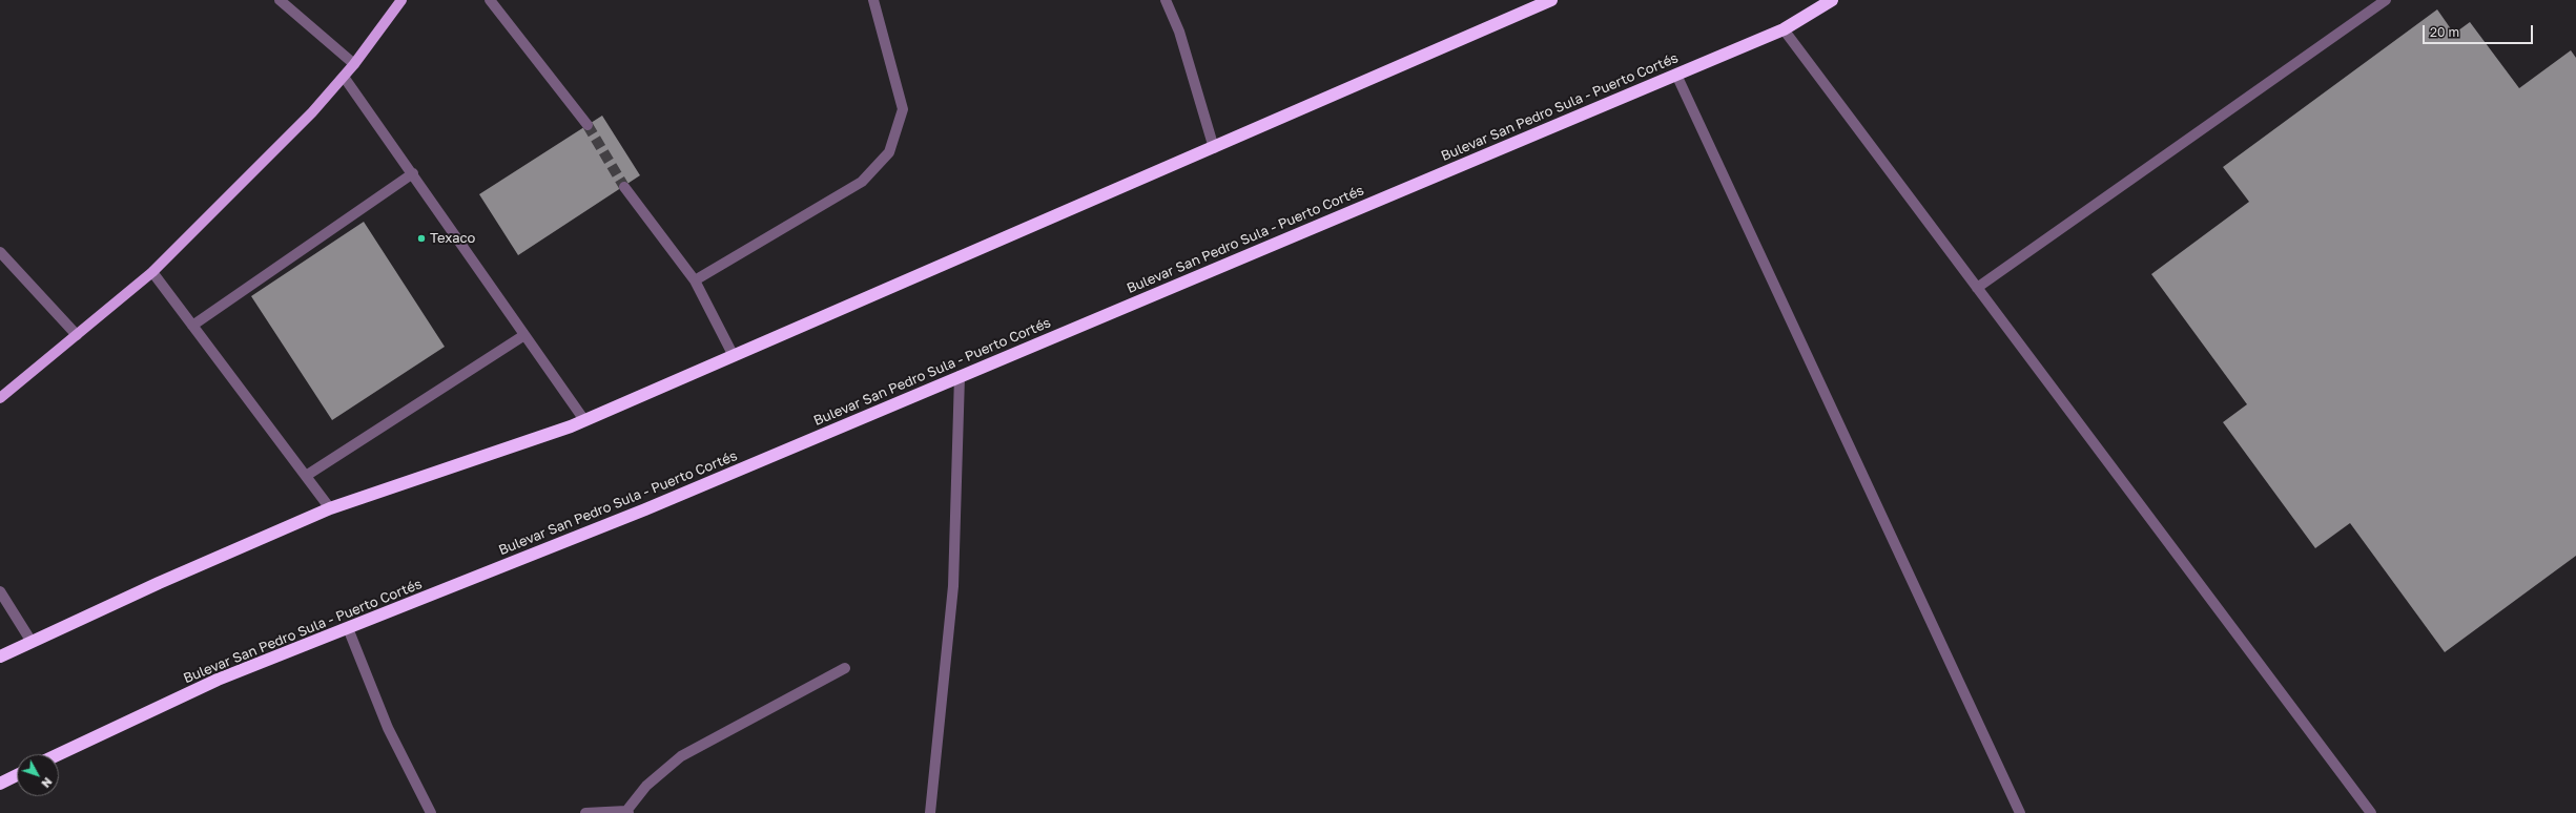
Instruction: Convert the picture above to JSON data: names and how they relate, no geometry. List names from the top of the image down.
{
  "streets": {
    "highway": ["Bulevar San Pedro Sula - Puerto Cortés"]
  },
  "places": ["Texaco"],
  "scale_bar": "20 m",
  "north": "bottom right"
}
